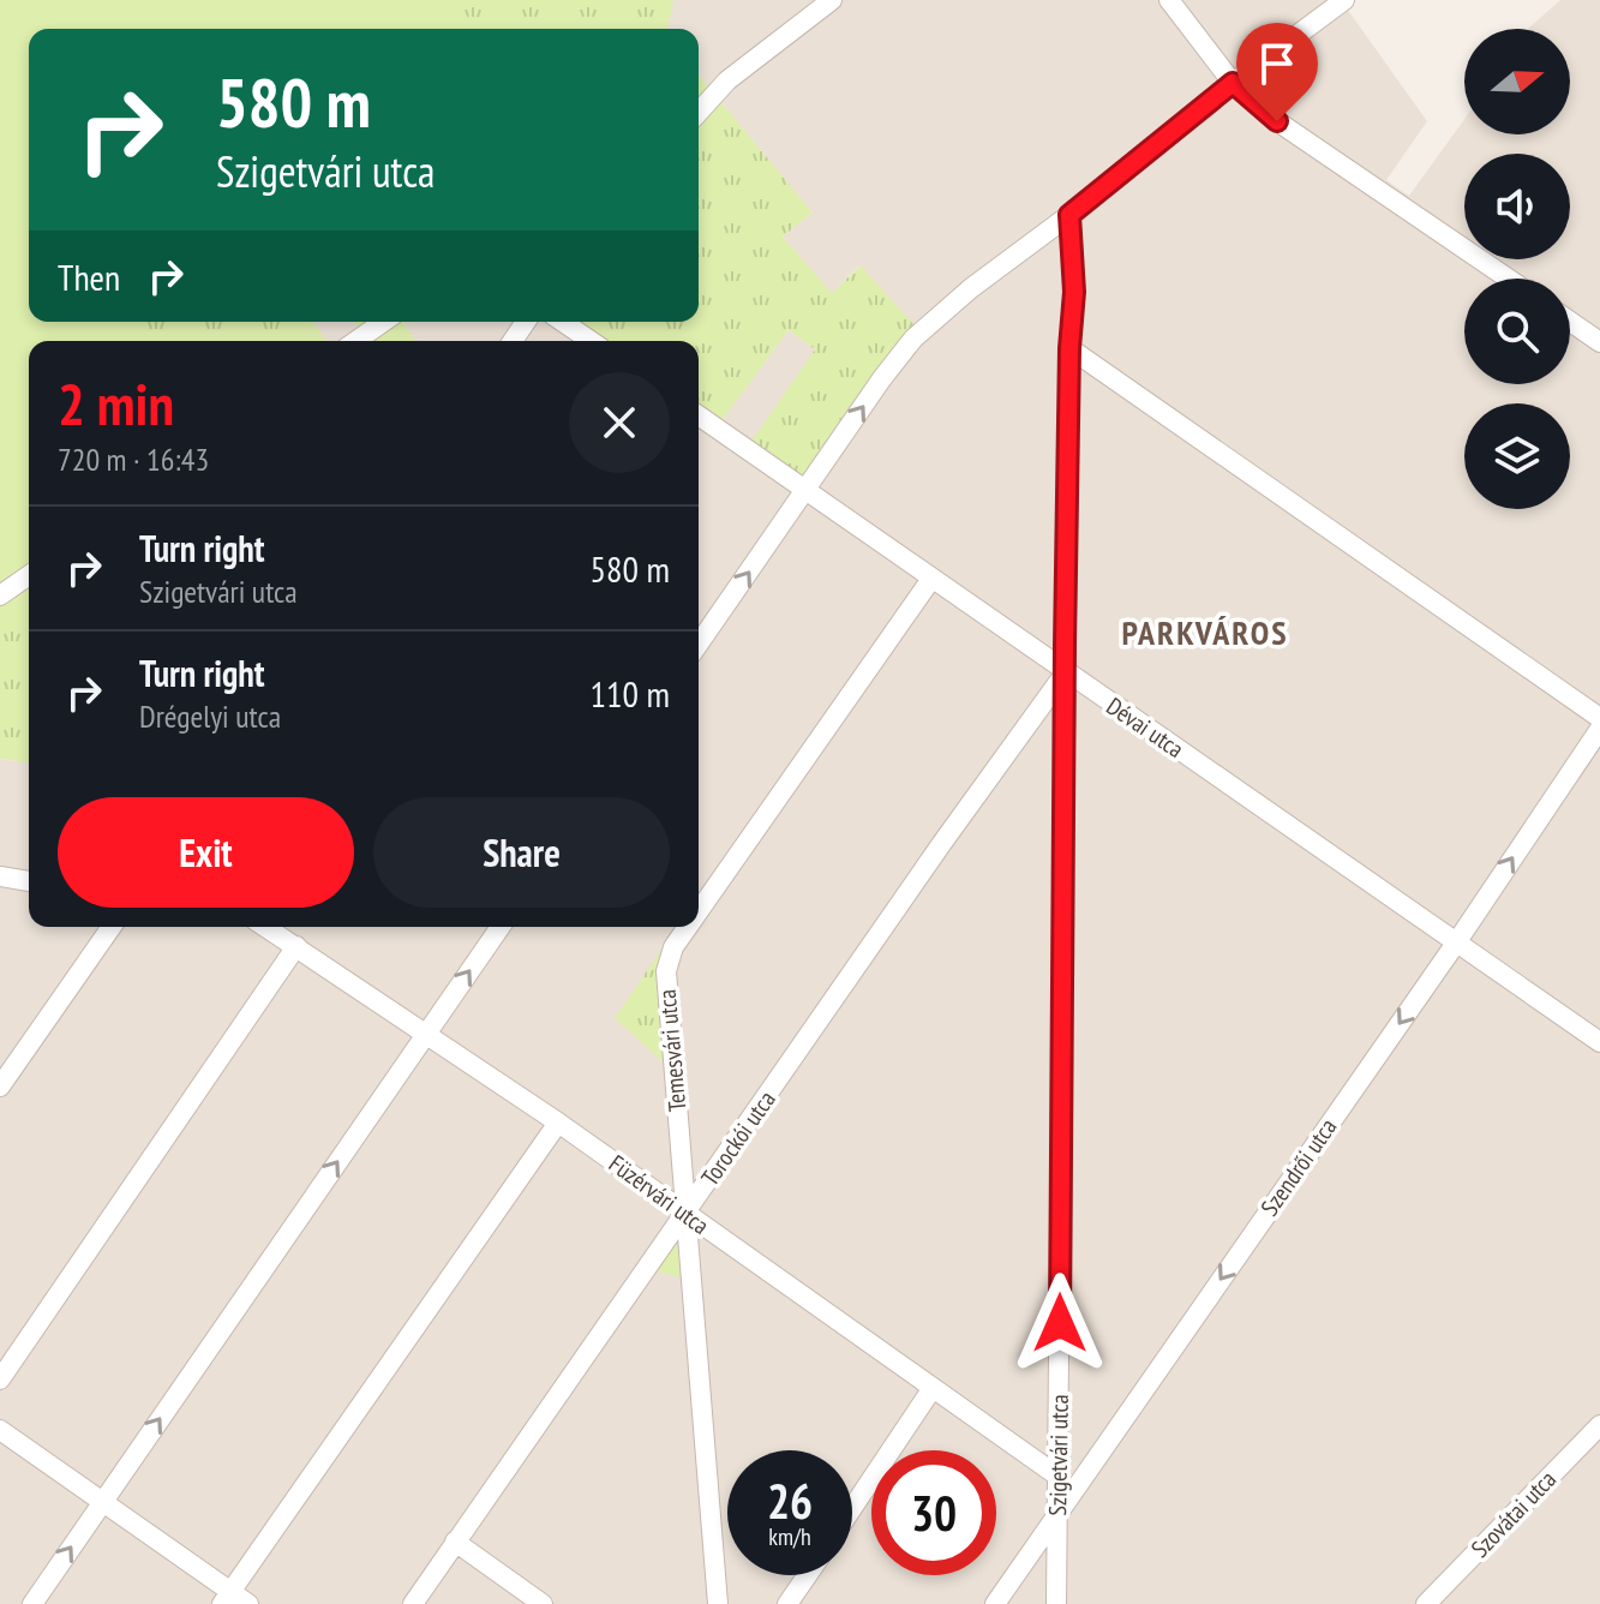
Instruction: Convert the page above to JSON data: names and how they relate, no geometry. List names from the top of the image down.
{
  "streets": {
    "street": [
      "Dévai utca",
      "Temesvári utca",
      "Torockói utca",
      "Szendrői utca",
      "Füzérvári utca",
      "Szigetvári utca",
      "Szovátai utca"
    ]
  },
  "crossings": [
    ["Dévai utca", "Temesvári utca"],
    ["Dévai utca", "Torockói utca"],
    ["Dévai utca", "Szendrői utca"],
    ["Dévai utca", "Szigetvári utca"],
    ["Temesvári utca", "Torockói utca"],
    ["Temesvári utca", "Füzérvári utca"],
    ["Torockói utca", "Füzérvári utca"],
    ["Torockói utca", "Szigetvári utca"],
    ["Szendrői utca", "Szigetvári utca"],
    ["Füzérvári utca", "Szigetvári utca"]
  ],
  "districts": ["PARKVÁROS"],
  "north": "right",
  "page": {
    "turn": ["580 m", "Szigetvári utca"],
    "then": "Then",
    "heading": ["2 min", "720 m · 16:43"],
    "list": [
      {
        "name": "Turn right",
        "note": "Szigetvári utca",
        "value": "580 m"
      },
      {
        "name": "Turn right",
        "note": "Drégelyi utca",
        "value": "110 m"
      }
    ],
    "buttons": ["Exit", "Share"],
    "speed": "26 km/h",
    "limit": "30"
  }
}
